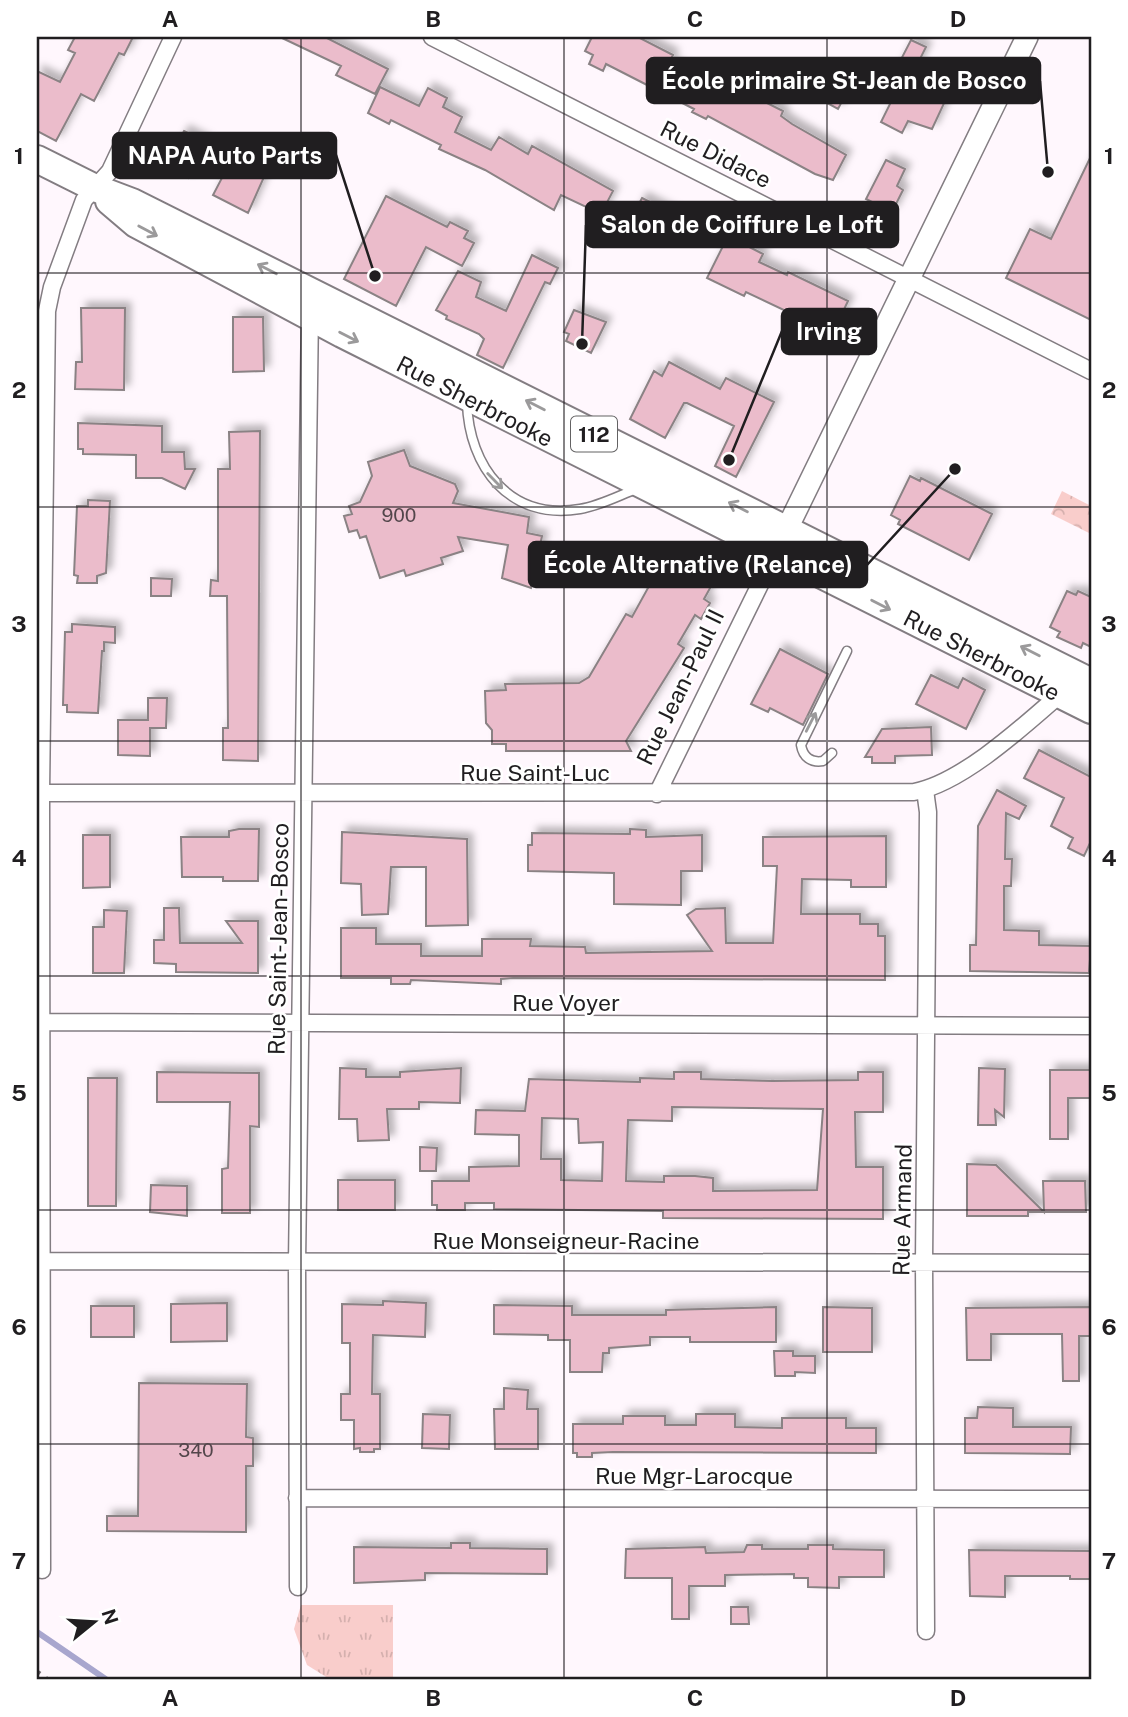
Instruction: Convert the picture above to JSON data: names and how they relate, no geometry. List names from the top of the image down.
{
  "streets": {
    "main road": ["Rue Sherbrooke", "112"],
    "street": [
      "Rue Didace",
      "Rue Jean-Paul II",
      "Rue Saint-Luc",
      "Rue Saint-Jean-Bosco",
      "Rue Voyer",
      "Rue Armand",
      "Rue Monseigneur-Racine",
      "Rue Mgr-Larocque"
    ]
  },
  "crossings": [
    ["Rue Didace", "Rue Jean-Paul II"],
    ["Rue Sherbrooke", "Rue Jean-Paul II"],
    ["Rue Sherbrooke", "Rue Saint-Luc"],
    ["Rue Sherbrooke", "Rue Saint-Jean-Bosco"],
    ["Rue Jean-Paul II", "Rue Saint-Luc"],
    ["Rue Saint-Luc", "Rue Saint-Jean-Bosco"],
    ["Rue Saint-Luc", "Rue Armand"],
    ["Rue Saint-Jean-Bosco", "Rue Voyer"],
    ["Rue Saint-Jean-Bosco", "Rue Monseigneur-Racine"],
    ["Rue Saint-Jean-Bosco", "Rue Mgr-Larocque"],
    ["Rue Voyer", "Rue Armand"],
    ["Rue Armand", "Rue Monseigneur-Racine"],
    ["Rue Armand", "Rue Mgr-Larocque"]
  ],
  "places": [
    "École primaire St-Jean de Bosco",
    "NAPA Auto Parts",
    "Salon de Coiffure Le Loft",
    "Irving",
    "École Alternative (Relance)"
  ],
  "house_numbers": ["900", "340"],
  "north": "right",
  "grid": {
    "columns": [
      "A",
      "B",
      "C",
      "D"
    ],
    "rows": [
      "1",
      "2",
      "3",
      "4",
      "5",
      "6",
      "7"
    ]
  }
}
